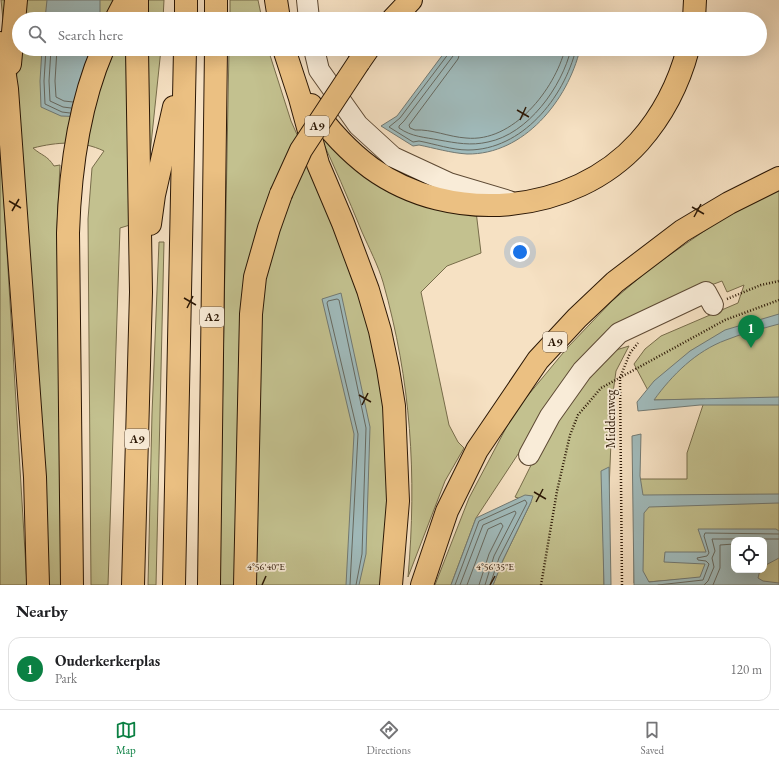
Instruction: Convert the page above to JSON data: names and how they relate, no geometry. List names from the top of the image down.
{
  "streets": {
    "highway": ["A9", "A2"],
    "path": ["Middenweg"]
  },
  "page": {
    "search": "Search here",
    "pins": "1",
    "heading": "Nearby",
    "list": [
      {
        "mark": "1",
        "name": "Ouderkerkerplas",
        "note": "Park",
        "value": "120 m"
      }
    ],
    "nav": ["Map", "Directions", "Saved"]
  },
  "coordinates": ["4°56'40\"E", "4°56'35\"E"]
}
